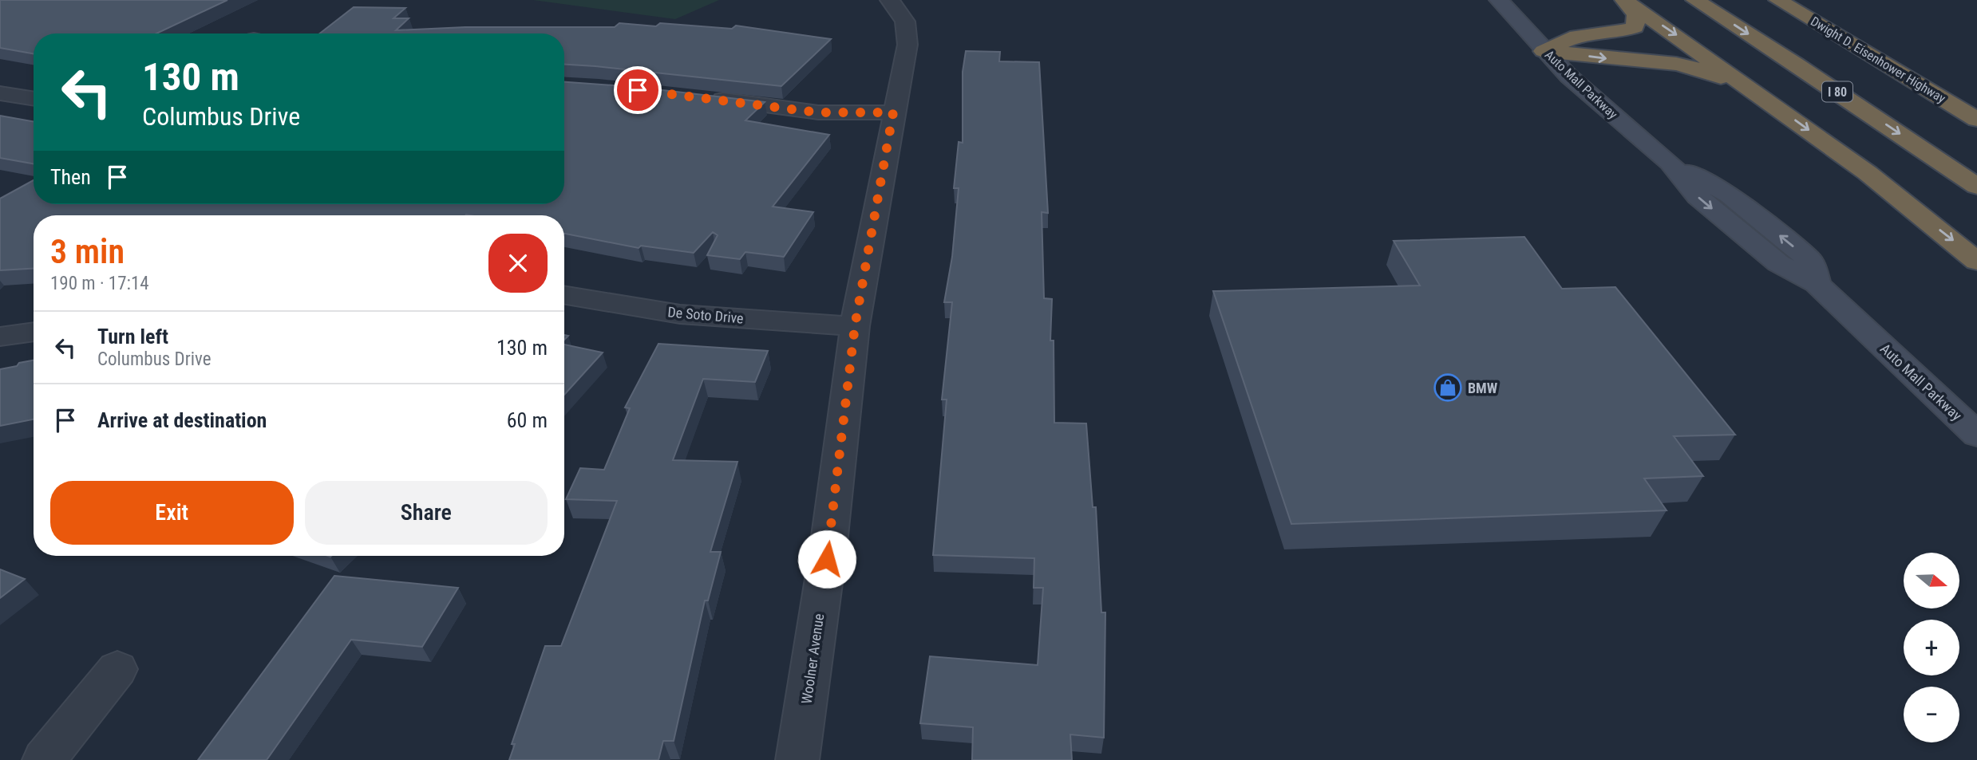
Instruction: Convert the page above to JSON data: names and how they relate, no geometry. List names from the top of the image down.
{
  "streets": {
    "highway": ["Dwight D. Eisenhower Highway", "I 80"],
    "street": ["Auto Mall Parkway", "De Soto Drive", "Woolner Avenue"]
  },
  "crossings": [
    ["De Soto Drive", "Woolner Avenue"]
  ],
  "places": {
    "shop": ["BMW"]
  },
  "north": "right",
  "page": {
    "turn": ["130 m", "Columbus Drive"],
    "then": "Then",
    "heading": ["3 min", "190 m · 17:14"],
    "list": [
      {
        "name": "Turn left",
        "note": "Columbus Drive",
        "value": "130 m"
      },
      {
        "name": "Arrive at destination",
        "value": "60 m"
      }
    ],
    "buttons": ["Exit", "Share"],
    "map_buttons": ["+", "−"]
  }
}
